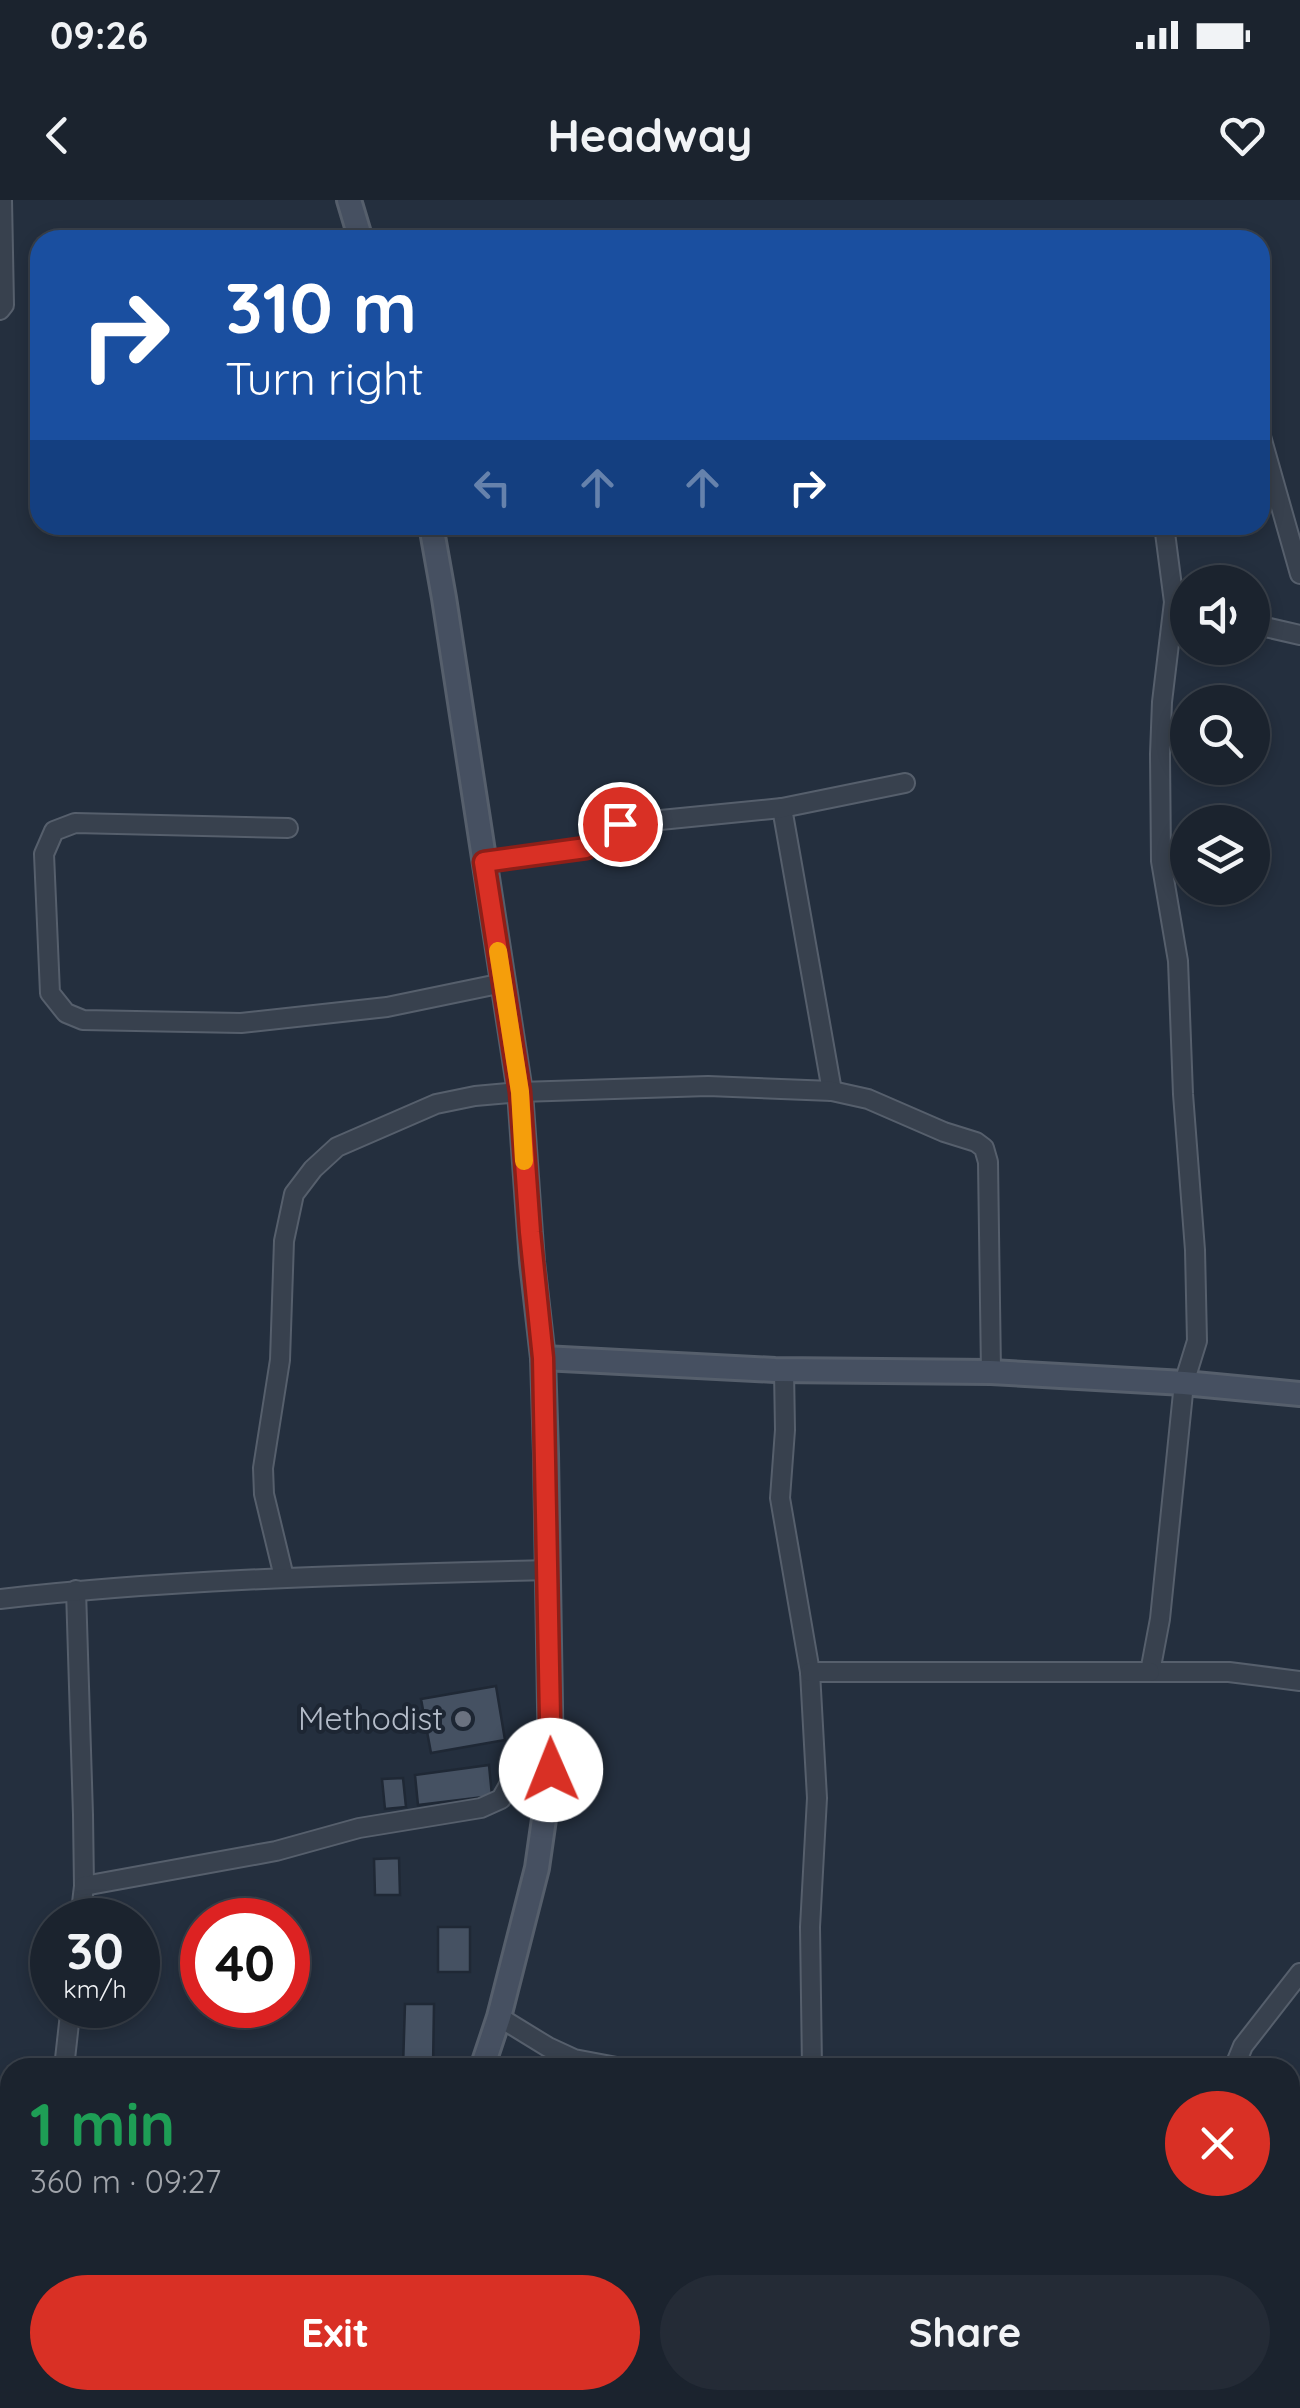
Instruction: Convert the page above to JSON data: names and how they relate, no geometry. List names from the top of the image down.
{
  "places": ["Methodist"],
  "page": {
    "status": "09:26",
    "header": "Headway",
    "turn": ["310 m", "Turn right"],
    "speed": "30 km/h",
    "limit": "40",
    "heading": ["1 min", "360 m · 09:27"],
    "buttons": ["Exit", "Share"]
  }
}
